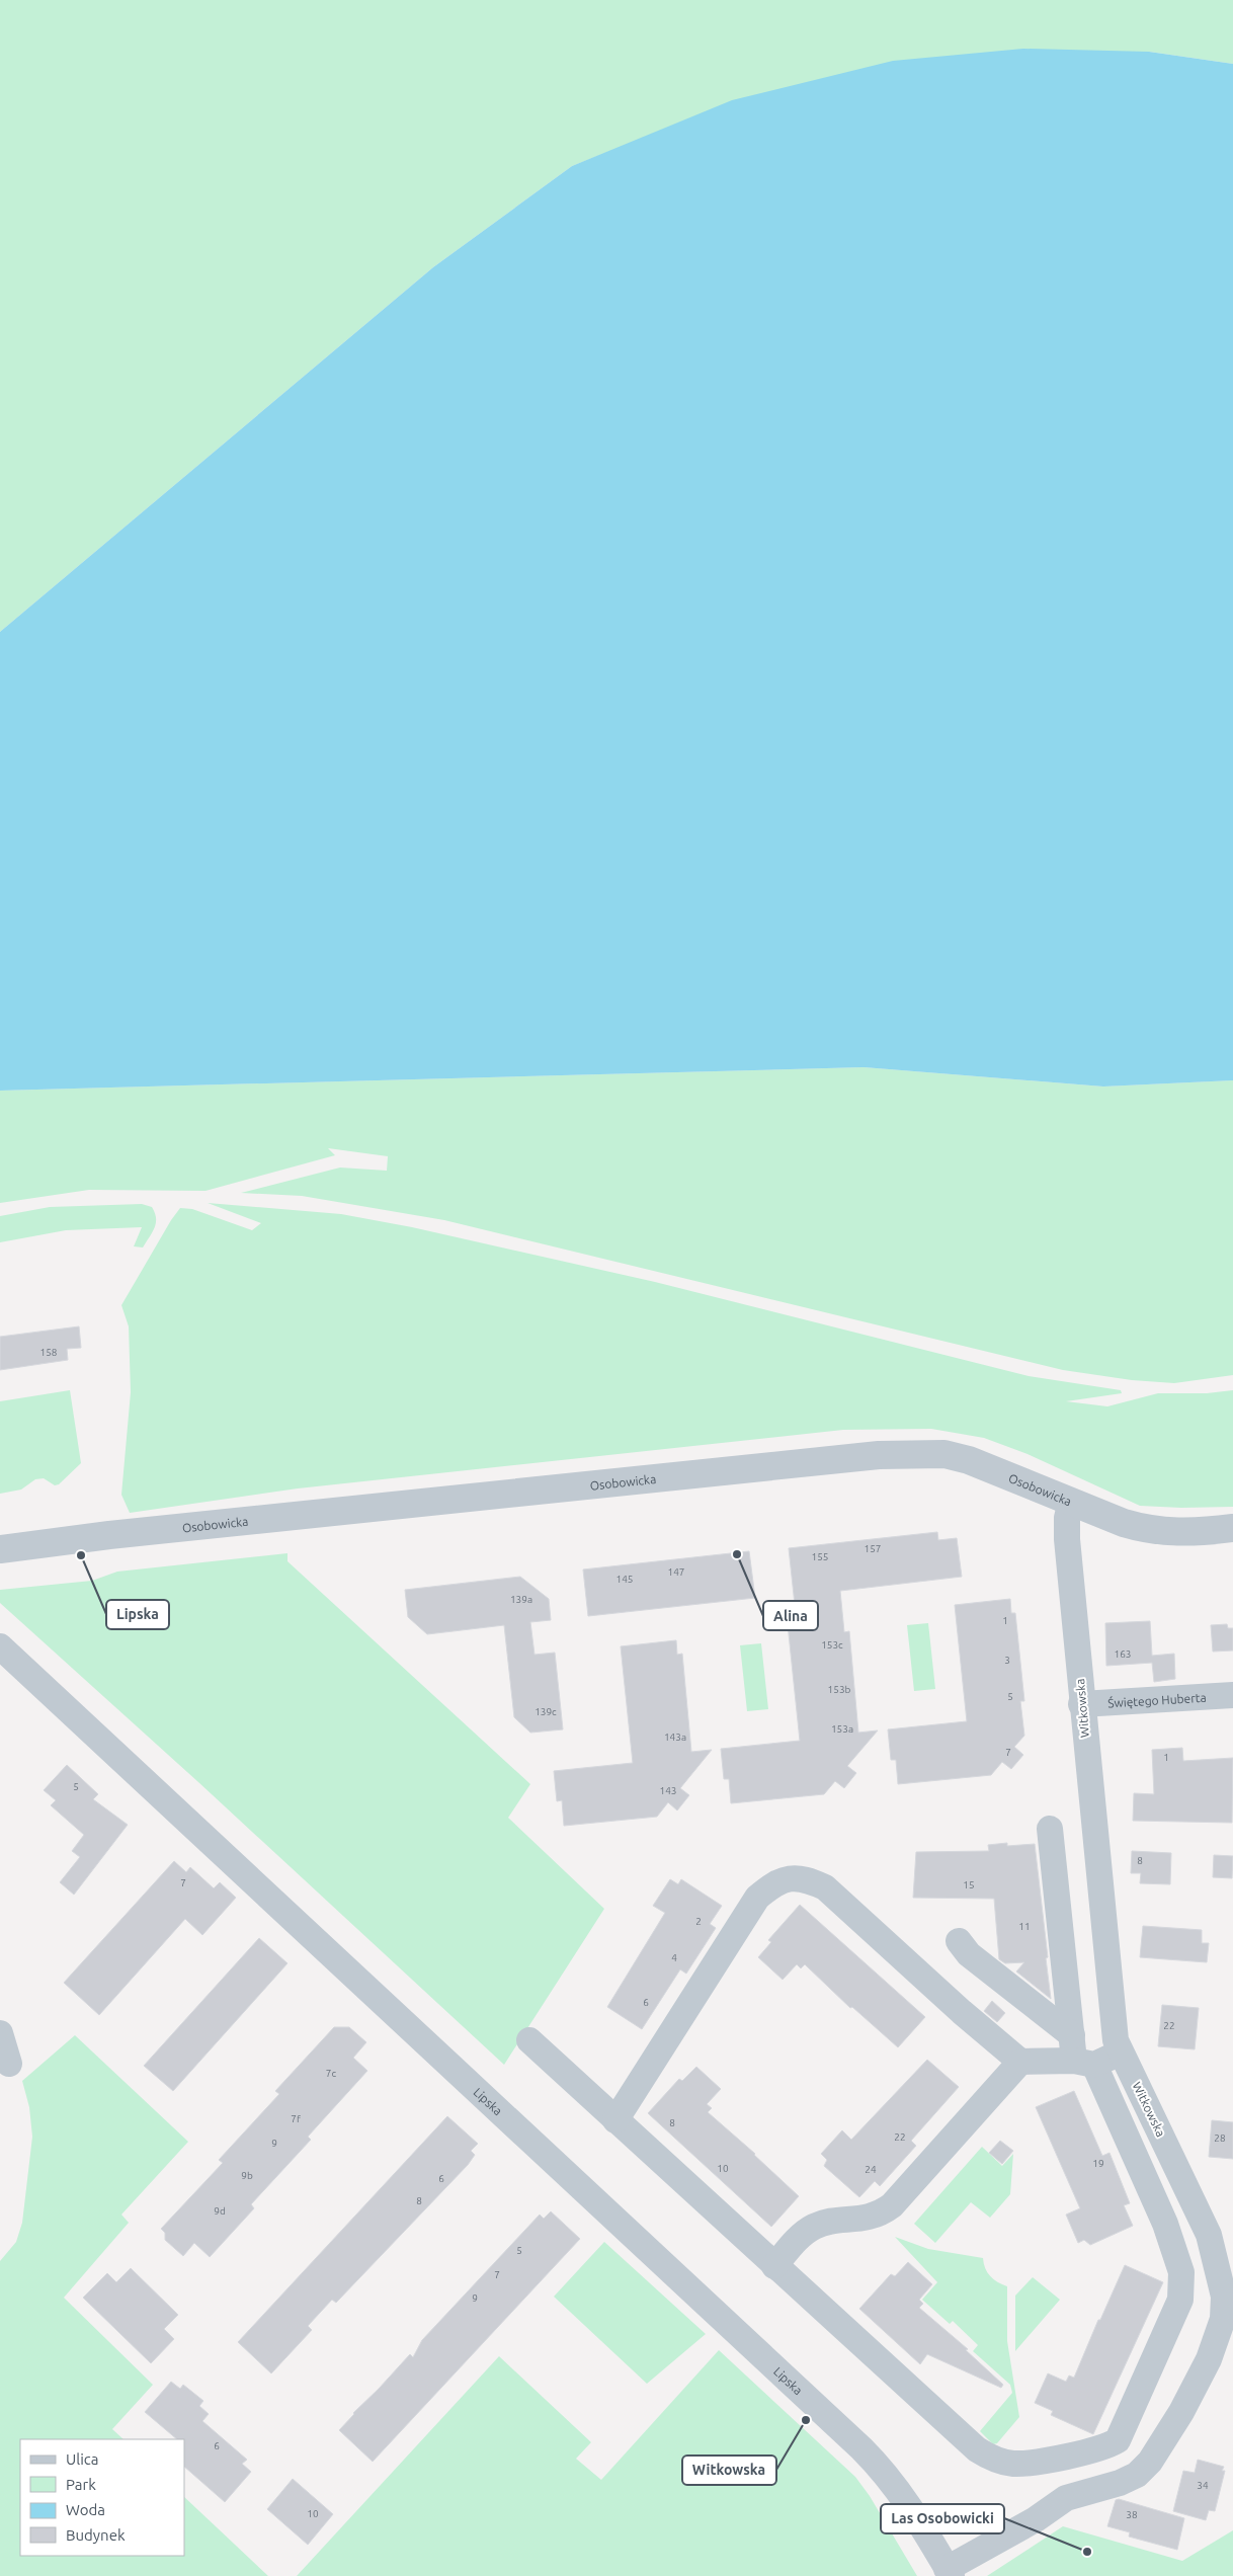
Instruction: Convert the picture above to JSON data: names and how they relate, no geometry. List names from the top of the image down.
{
  "streets": {
    "street": [
      "Osobowicka",
      "Świętego Huberta",
      "Witkowska",
      "Lipska"
    ]
  },
  "crossings": [
    ["Osobowicka", "Witkowska"],
    ["Świętego Huberta", "Witkowska"],
    ["Witkowska", "Lipska"]
  ],
  "places": [
    "Alina",
    "Lipska",
    "Witkowska",
    "Las Osobowicki"
  ],
  "house_numbers": [
    "158",
    "157",
    "155",
    "147",
    "145",
    "139a",
    "1",
    "153c",
    "163",
    "3",
    "153b",
    "5",
    "139c",
    "153a",
    "143a",
    "7",
    "1",
    "5",
    "143",
    "8",
    "7",
    "15",
    "2",
    "11",
    "4",
    "6",
    "22",
    "7c",
    "7f",
    "8",
    "22",
    "28",
    "9",
    "19",
    "10",
    "24",
    "9b",
    "6",
    "8",
    "9d",
    "5",
    "7",
    "9",
    "6",
    "34",
    "10",
    "38"
  ],
  "legend": [
    "Ulica",
    "Park",
    "Woda",
    "Budynek"
  ]
}
